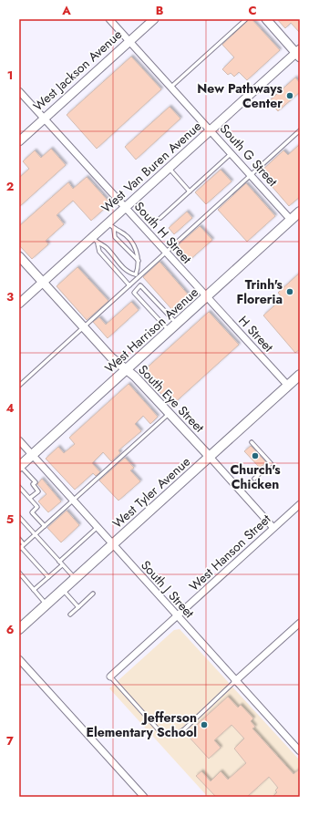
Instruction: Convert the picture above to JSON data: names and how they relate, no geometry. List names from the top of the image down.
{
  "streets": {
    "main road": ["West Harrison Avenue", "West Tyler Avenue"],
    "street": [
      "West Jackson Avenue",
      "South G Street",
      "West Van Buren Avenue",
      "South H Street",
      "H Street",
      "South Eye Street",
      "West Hanson Street",
      "South J Street"
    ]
  },
  "crossings": [
    ["West Jackson Avenue", "South G Street"],
    ["West Jackson Avenue", "South H Street"],
    ["South G Street", "West Van Buren Avenue"],
    ["South G Street", "West Harrison Avenue"],
    ["West Van Buren Avenue", "South H Street"],
    ["West Van Buren Avenue", "South Eye Street"],
    ["South H Street", "West Harrison Avenue"],
    ["South H Street", "H Street"],
    ["West Harrison Avenue", "H Street"],
    ["West Harrison Avenue", "South Eye Street"],
    ["West Harrison Avenue", "South J Street"],
    ["H Street", "West Tyler Avenue"],
    ["South Eye Street", "West Tyler Avenue"],
    ["South Eye Street", "West Hanson Street"],
    ["West Tyler Avenue", "South J Street"],
    ["West Hanson Street", "South J Street"]
  ],
  "places": [
    "New Pathways Center",
    "Trinh's Floreria",
    "Church's Chicken",
    "Jefferson Elementary School"
  ],
  "grid": {
    "columns": ["A", "B", "C"],
    "rows": [
      "1",
      "2",
      "3",
      "4",
      "5",
      "6",
      "7"
    ]
  }
}
